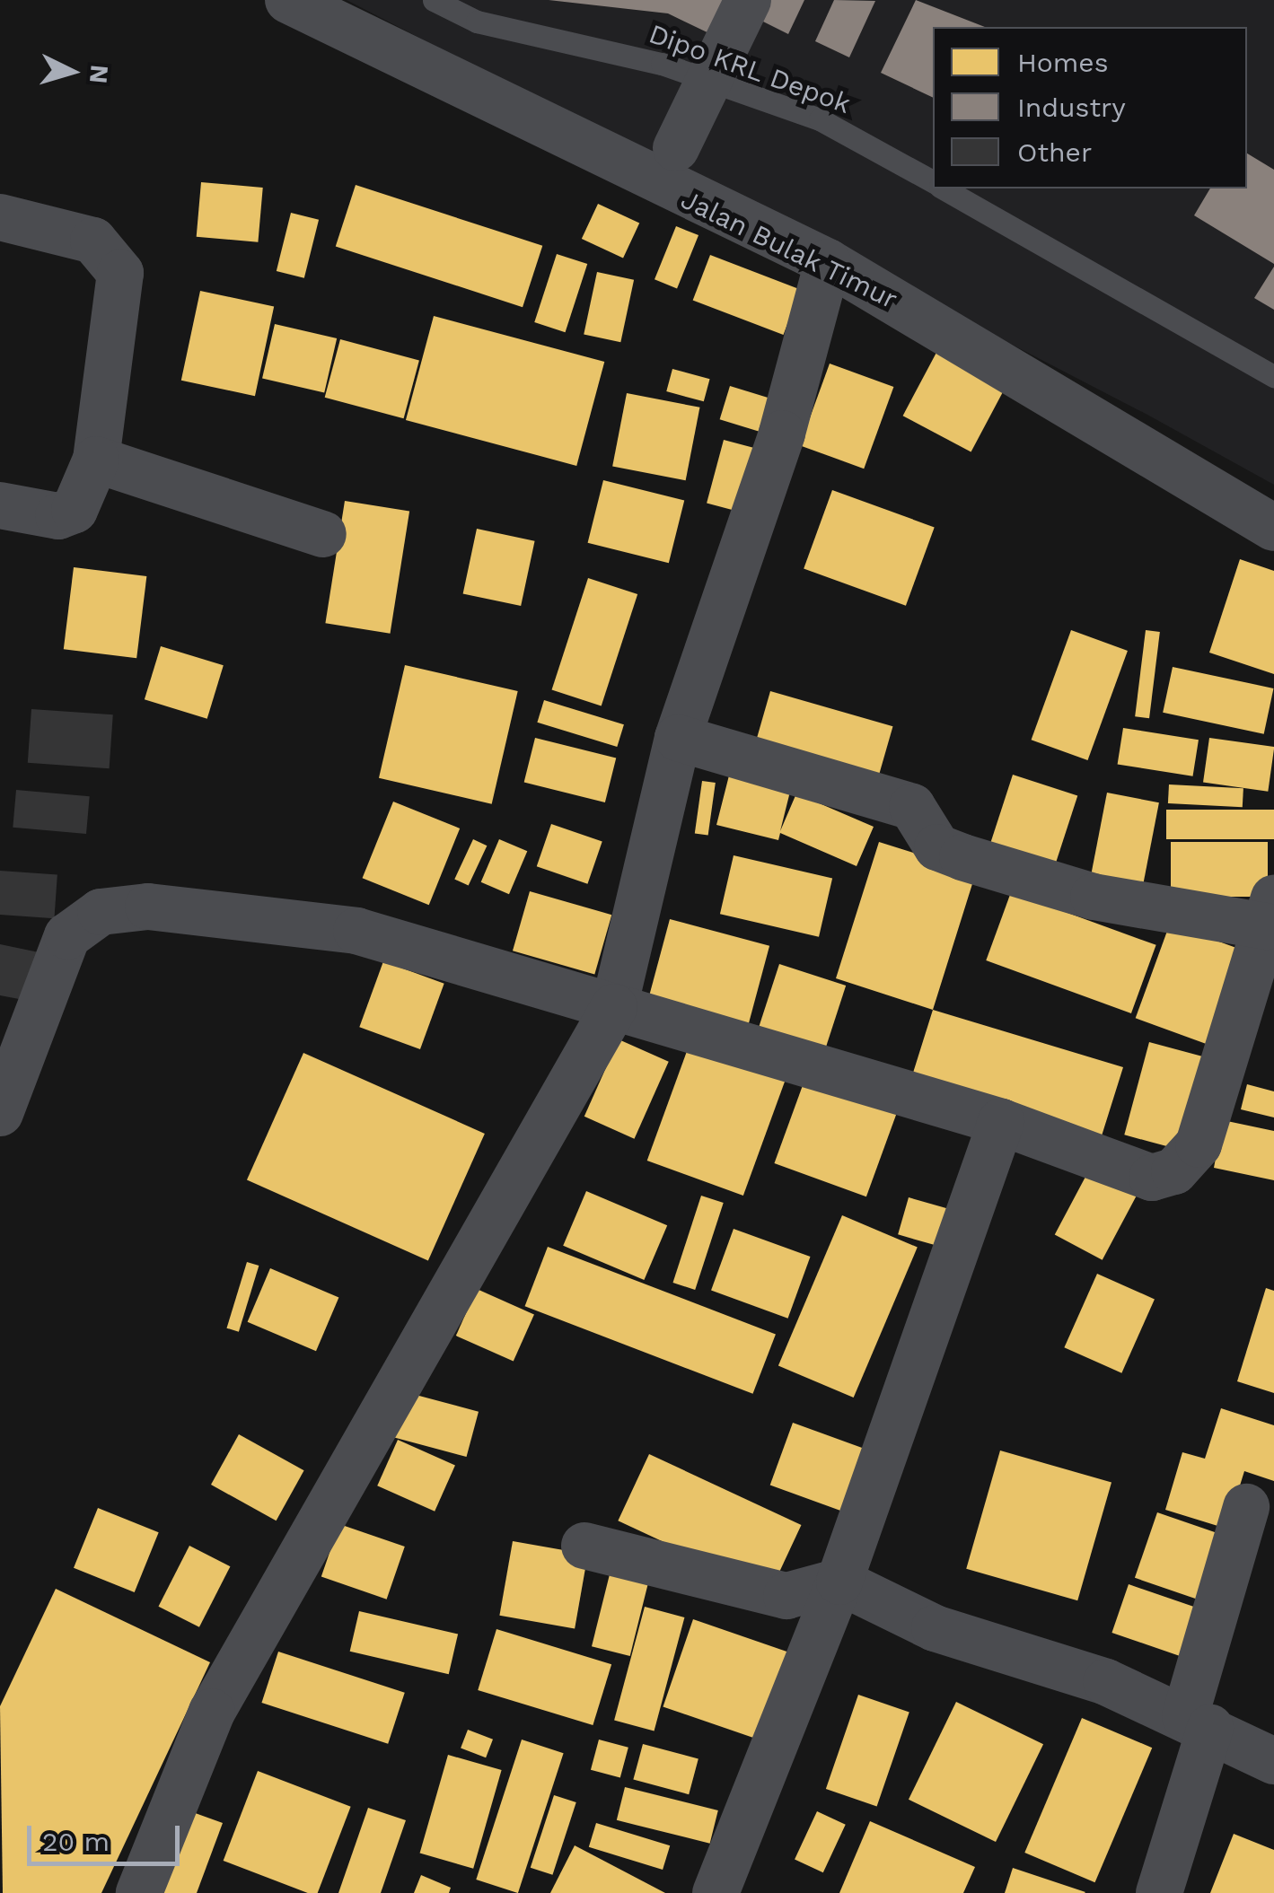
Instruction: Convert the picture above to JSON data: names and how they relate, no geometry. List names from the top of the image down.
{
  "streets": {
    "street": ["Jalan Bulak Timur"],
    "lane": ["Dipo KRL Depok"]
  },
  "legend": ["Homes", "Industry", "Other"],
  "scale_bar": "20 m",
  "north": "right"
}
